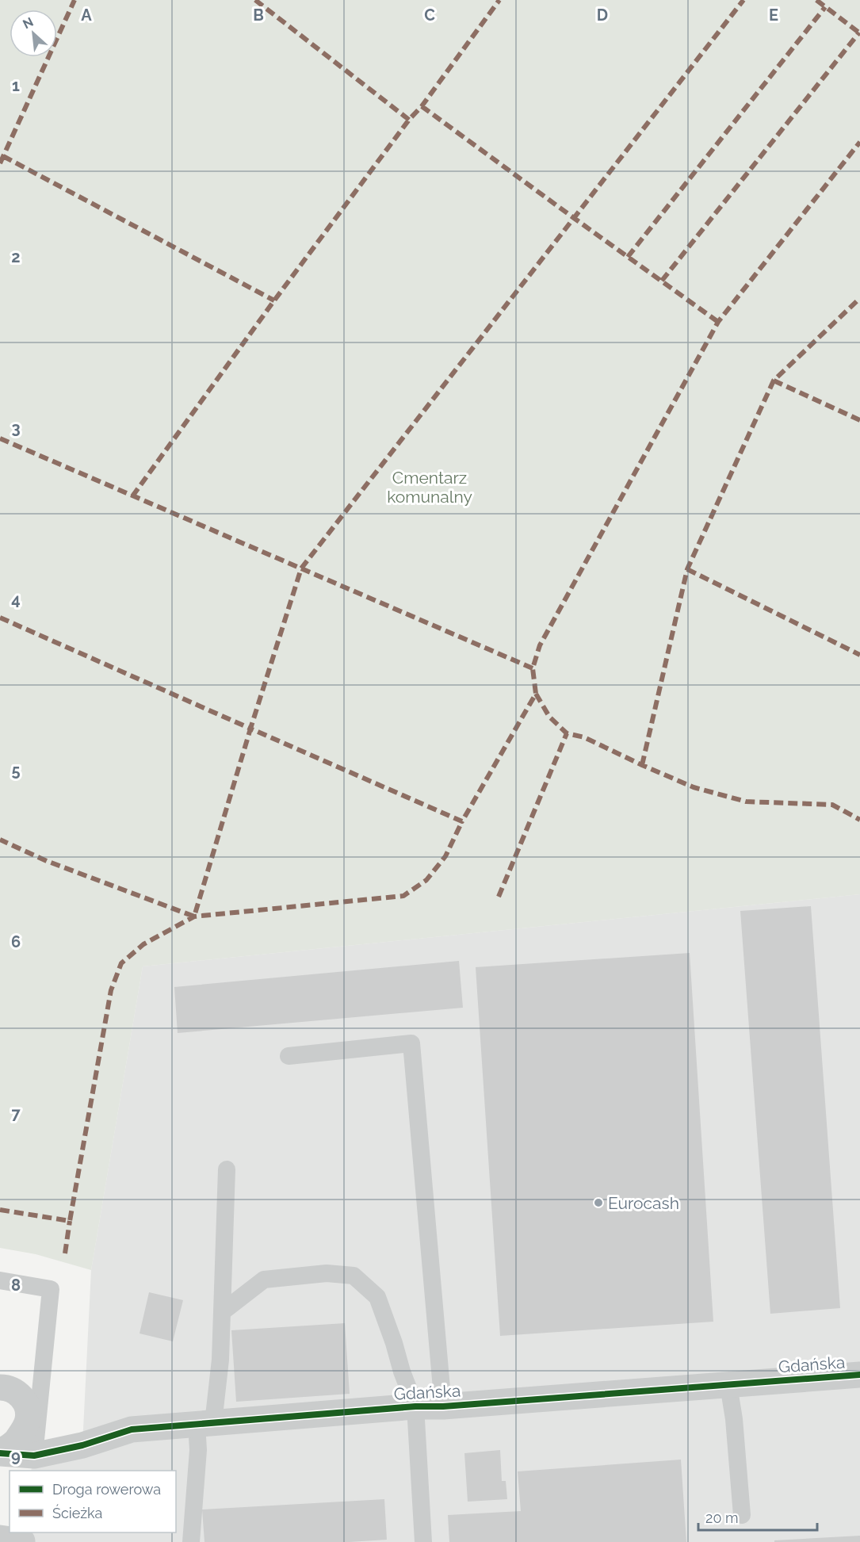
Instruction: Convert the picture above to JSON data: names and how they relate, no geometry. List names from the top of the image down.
{
  "streets": {
    "street": ["Gdańska"]
  },
  "parks": ["Cmentarz komunalny"],
  "places": ["Eurocash"],
  "legend": ["Droga rowerowa", "Ścieżka"],
  "scale_bar": "20 m",
  "north": "top left",
  "grid": {
    "columns": [
      "A",
      "B",
      "C",
      "D",
      "E"
    ],
    "rows": [
      "1",
      "2",
      "3",
      "4",
      "5",
      "6",
      "7",
      "8",
      "9"
    ]
  }
}
